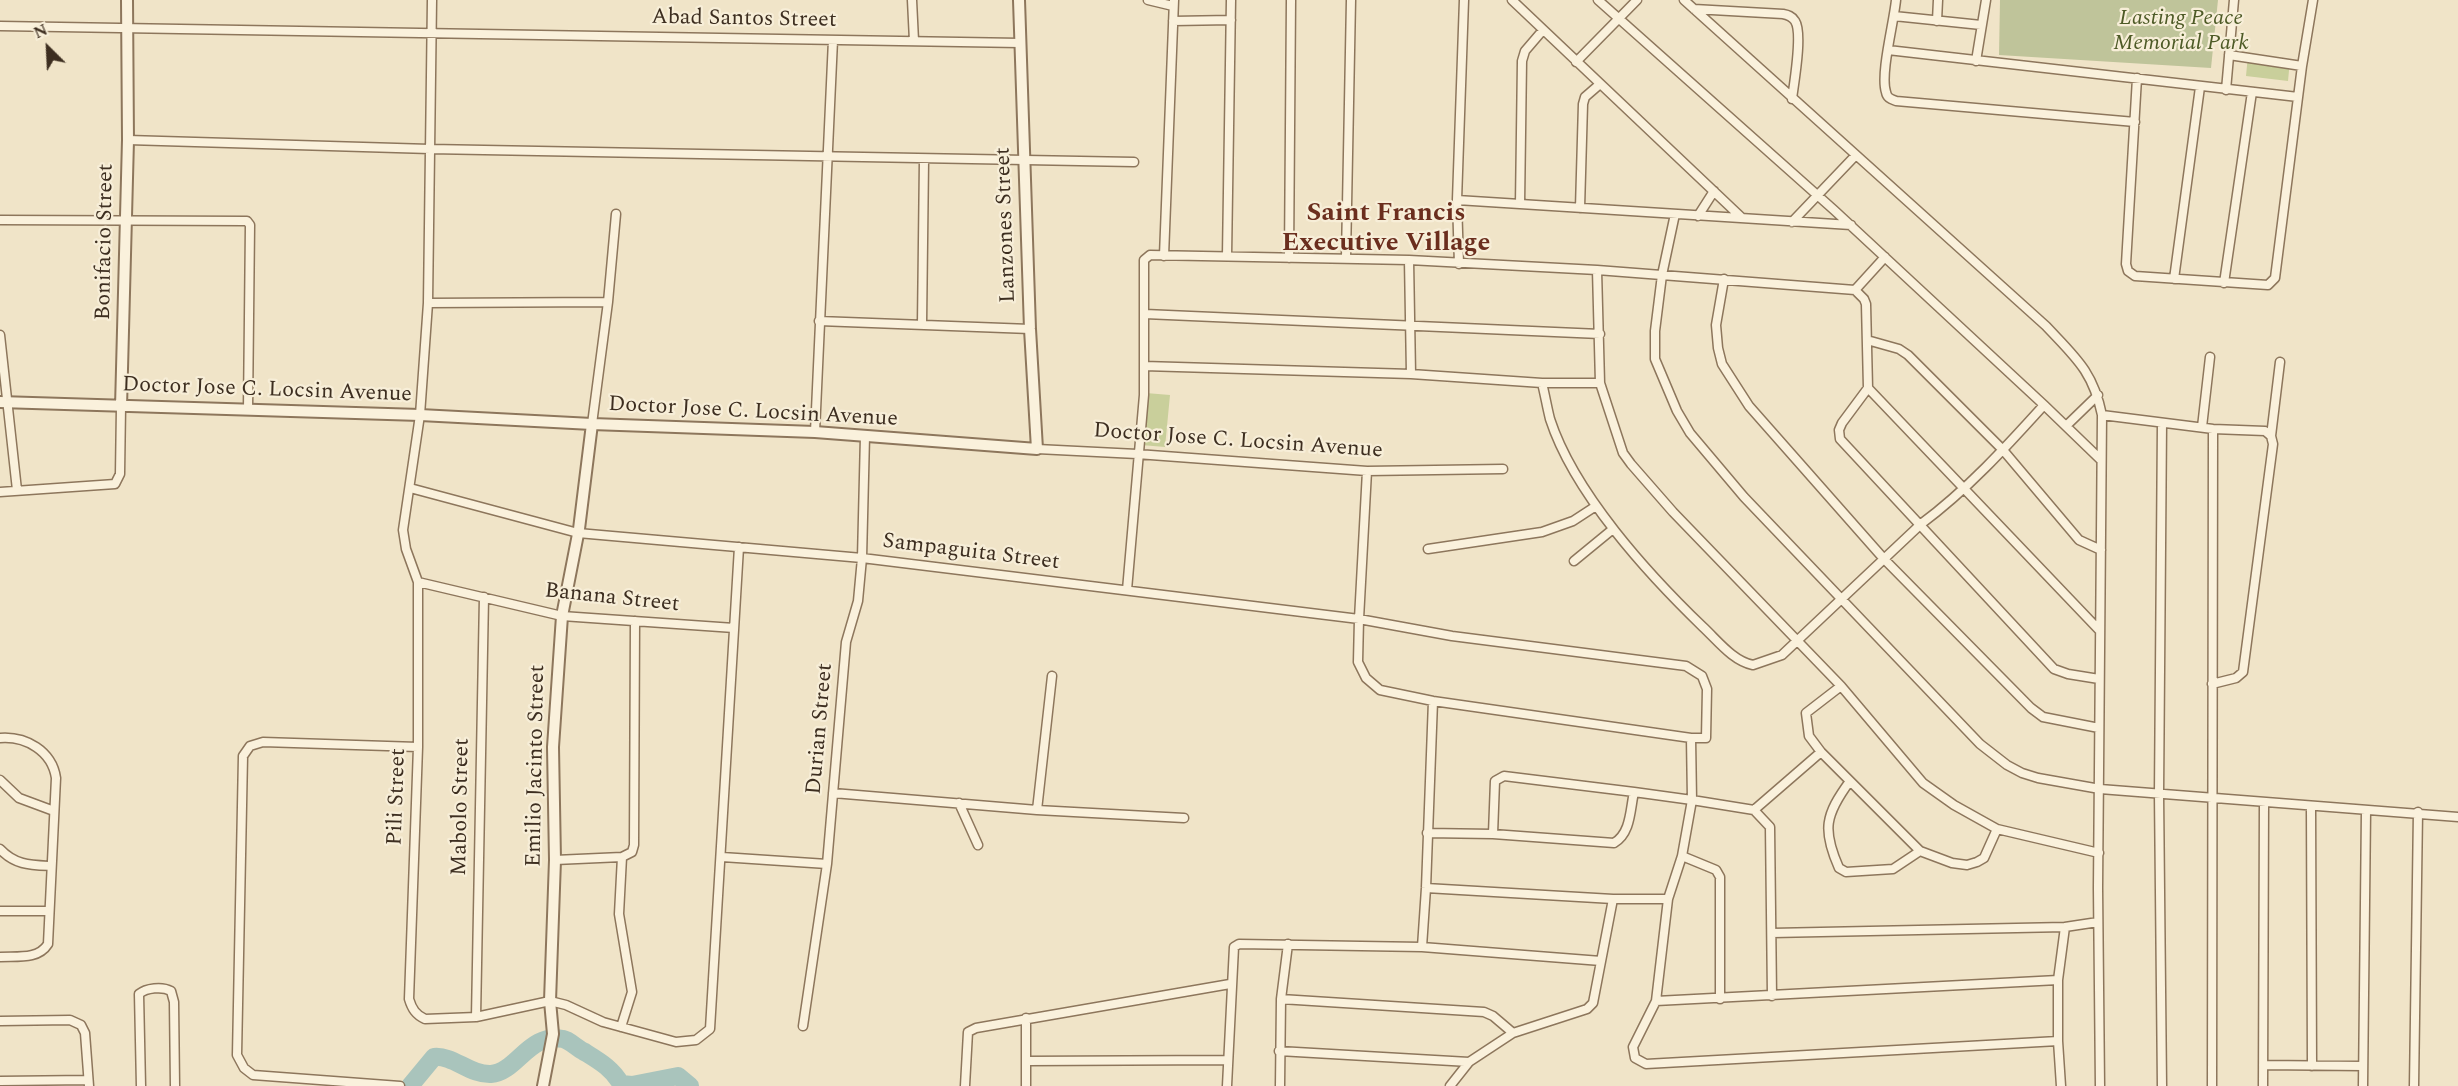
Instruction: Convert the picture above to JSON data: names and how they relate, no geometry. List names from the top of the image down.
{
  "streets": {
    "street": [
      "Abad Santos Street",
      "Lanzones Street",
      "Bonifacio Street",
      "Doctor Jose C. Locsin Avenue",
      "Sampaguita Street",
      "Banana Street",
      "Durian Street",
      "Emilio Jacinto Street",
      "Pili Street",
      "Mabolo Street"
    ]
  },
  "crossings": [
    ["Abad Santos Street", "Lanzones Street"],
    ["Abad Santos Street", "Bonifacio Street"],
    ["Abad Santos Street", "Pili Street"],
    ["Lanzones Street", "Doctor Jose C. Locsin Avenue"],
    ["Bonifacio Street", "Doctor Jose C. Locsin Avenue"],
    ["Doctor Jose C. Locsin Avenue", "Durian Street"],
    ["Doctor Jose C. Locsin Avenue", "Emilio Jacinto Street"],
    ["Doctor Jose C. Locsin Avenue", "Pili Street"],
    ["Sampaguita Street", "Durian Street"],
    ["Sampaguita Street", "Emilio Jacinto Street"],
    ["Sampaguita Street", "Pili Street"],
    ["Banana Street", "Emilio Jacinto Street"],
    ["Banana Street", "Pili Street"],
    ["Banana Street", "Mabolo Street"],
    ["Pili Street", "Mabolo Street"]
  ],
  "districts": ["Saint Francis Executive Village"],
  "parks": ["Lasting Peace Memorial Park"],
  "north": "top left"
}
